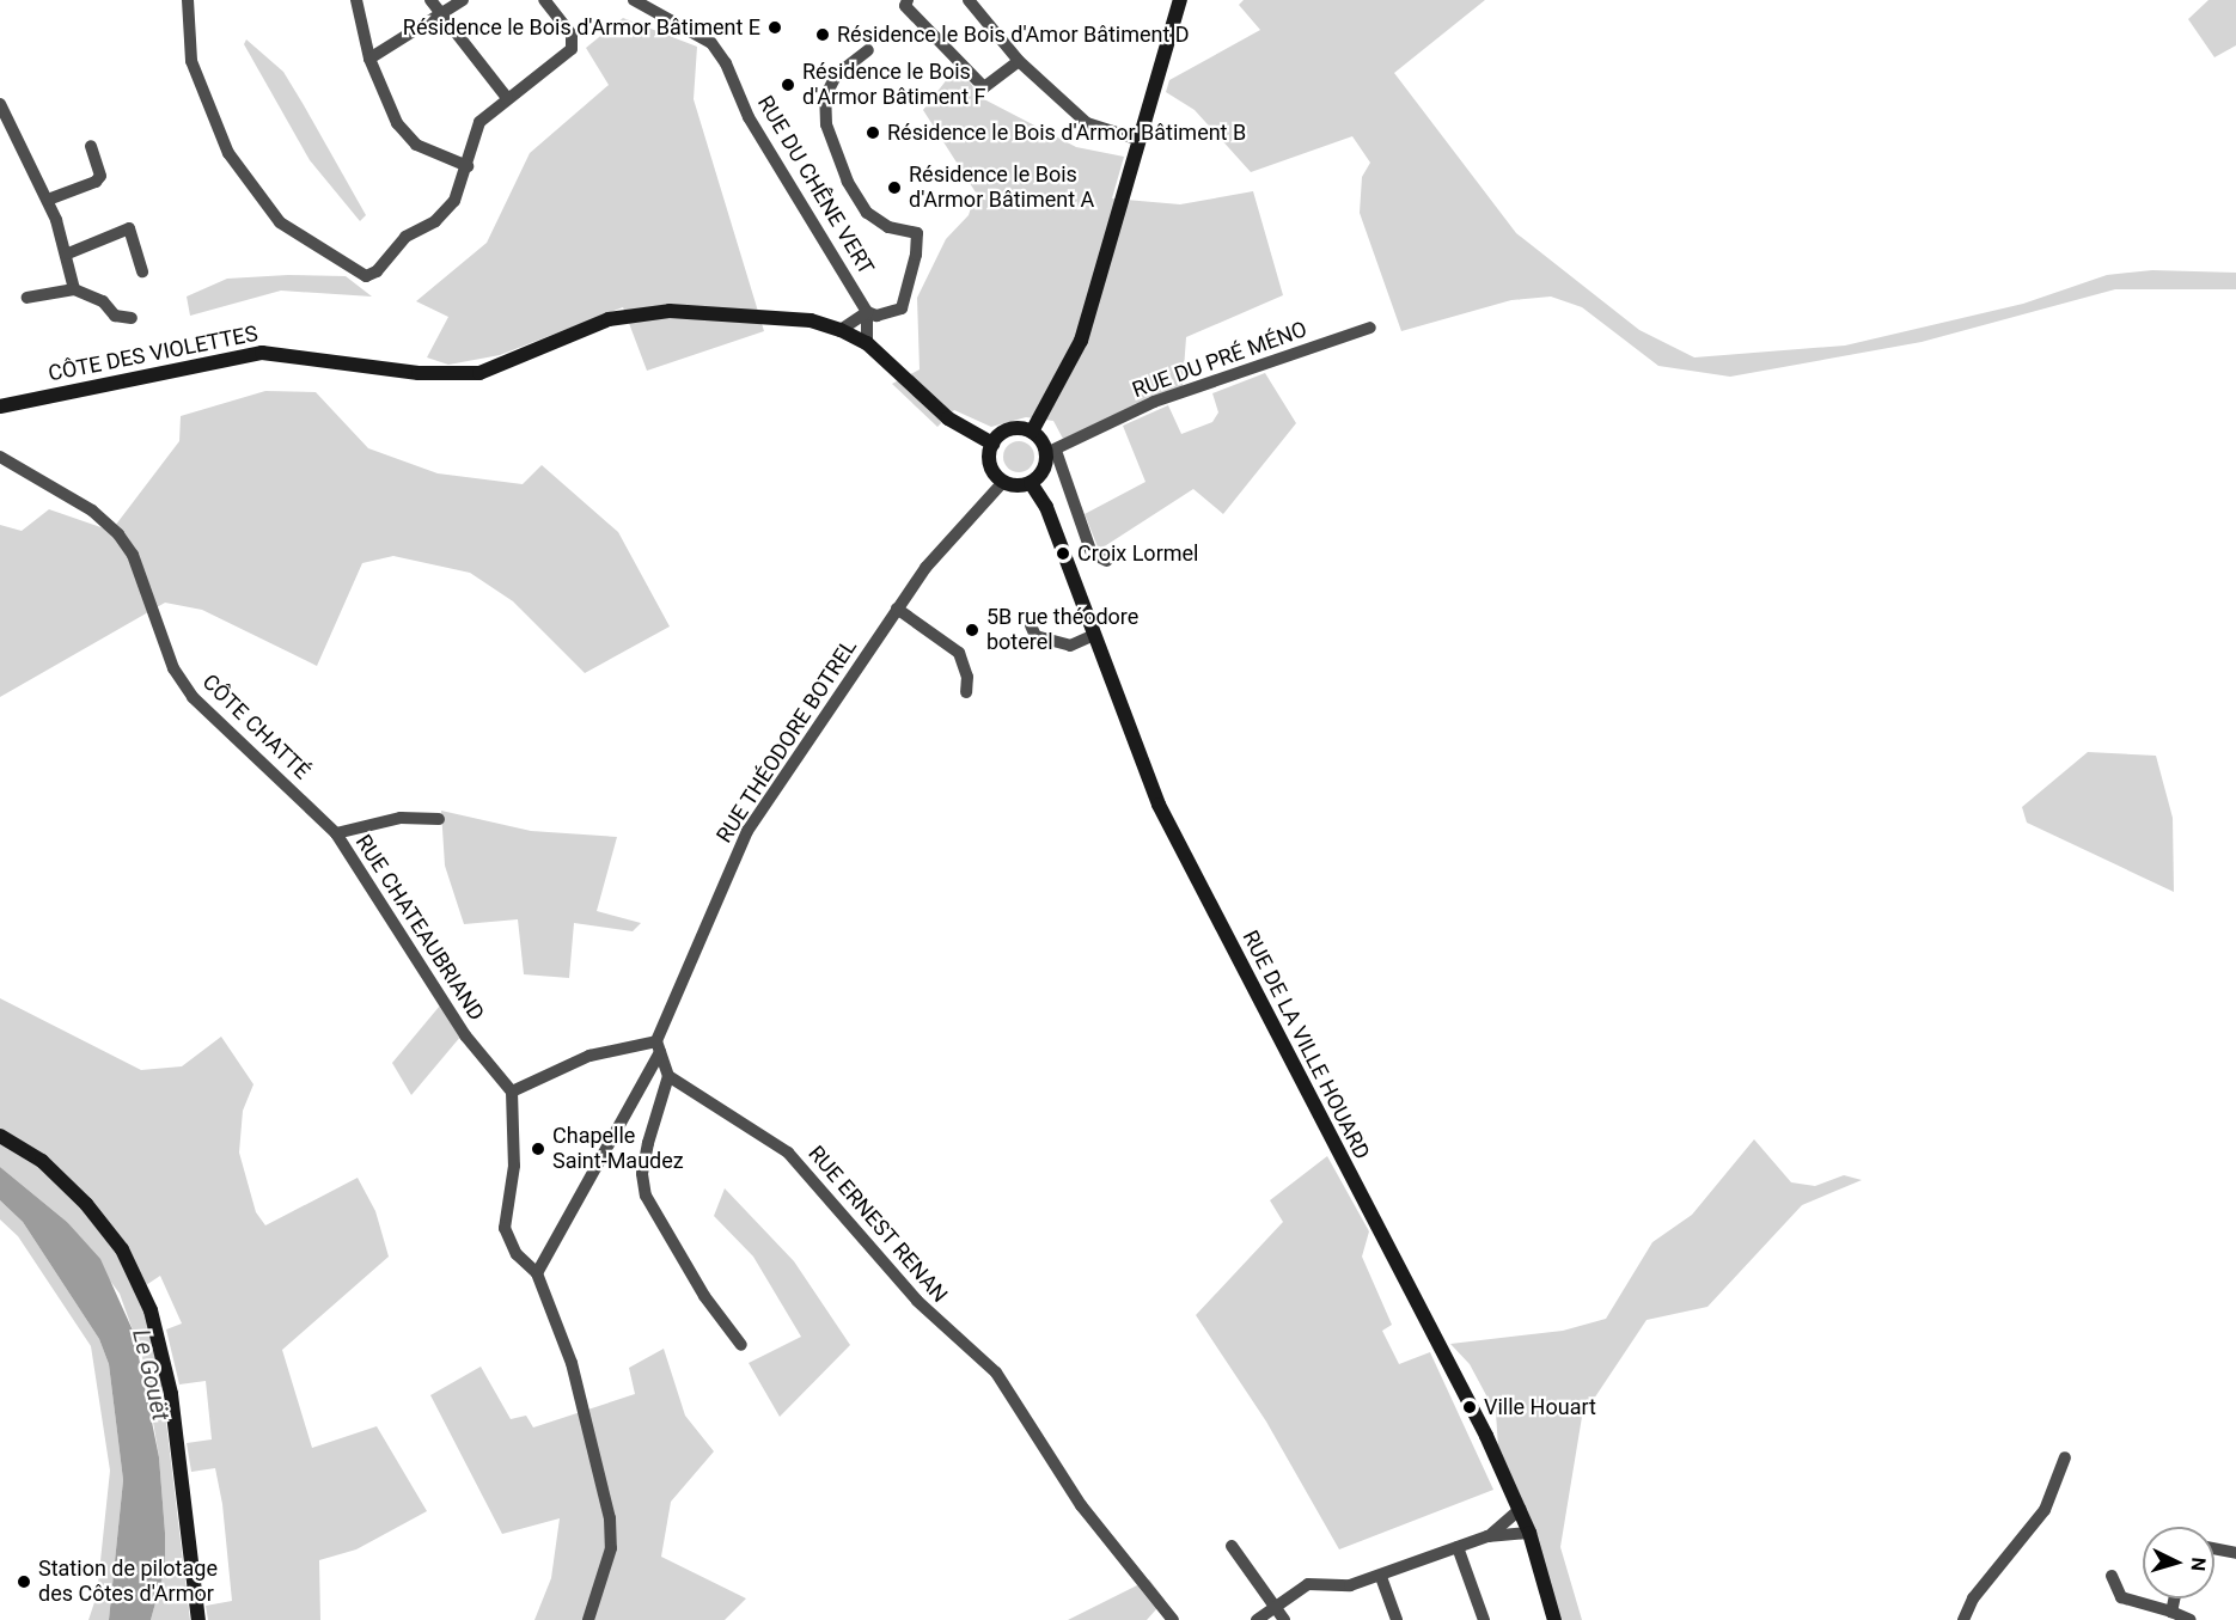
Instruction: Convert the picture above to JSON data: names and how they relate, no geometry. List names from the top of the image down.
{
  "streets": {
    "street": [
      "RUE DU CHÊNE VERT",
      "CÔTE DES VIOLETTES",
      "RUE DU PRÉ MÉNO",
      "CÔTE CHATTÉ",
      "RUE THÉODORE BOTREL",
      "RUE CHATEAUBRIAND",
      "RUE DE LA VILLE HOUARD",
      "RUE ERNEST RENAN"
    ]
  },
  "crossings": [
    ["CÔTE DES VIOLETTES", "RUE DU PRÉ MÉNO"],
    ["CÔTE DES VIOLETTES", "RUE THÉODORE BOTREL"],
    ["CÔTE DES VIOLETTES", "RUE DE LA VILLE HOUARD"],
    ["RUE DU PRÉ MÉNO", "RUE THÉODORE BOTREL"],
    ["RUE DU PRÉ MÉNO", "RUE DE LA VILLE HOUARD"],
    ["CÔTE CHATTÉ", "RUE CHATEAUBRIAND"],
    ["RUE THÉODORE BOTREL", "RUE DE LA VILLE HOUARD"]
  ],
  "water": ["Le Gouët"],
  "places": [
    "Résidence le Bois d'Armor Bâtiment E",
    "Résidence le Bois d'Amor Bâtiment D",
    "Résidence le Bois d'Armor Bâtiment F",
    "Résidence le Bois d'Armor Bâtiment B",
    "Résidence le Bois d'Armor Bâtiment A",
    "Croix Lormel",
    "5B rue théodore boterel",
    "Chapelle Saint-Maudez",
    "Ville Houart",
    "Station de pilotage des Côtes d'Armor"
  ],
  "north": "right"
}
